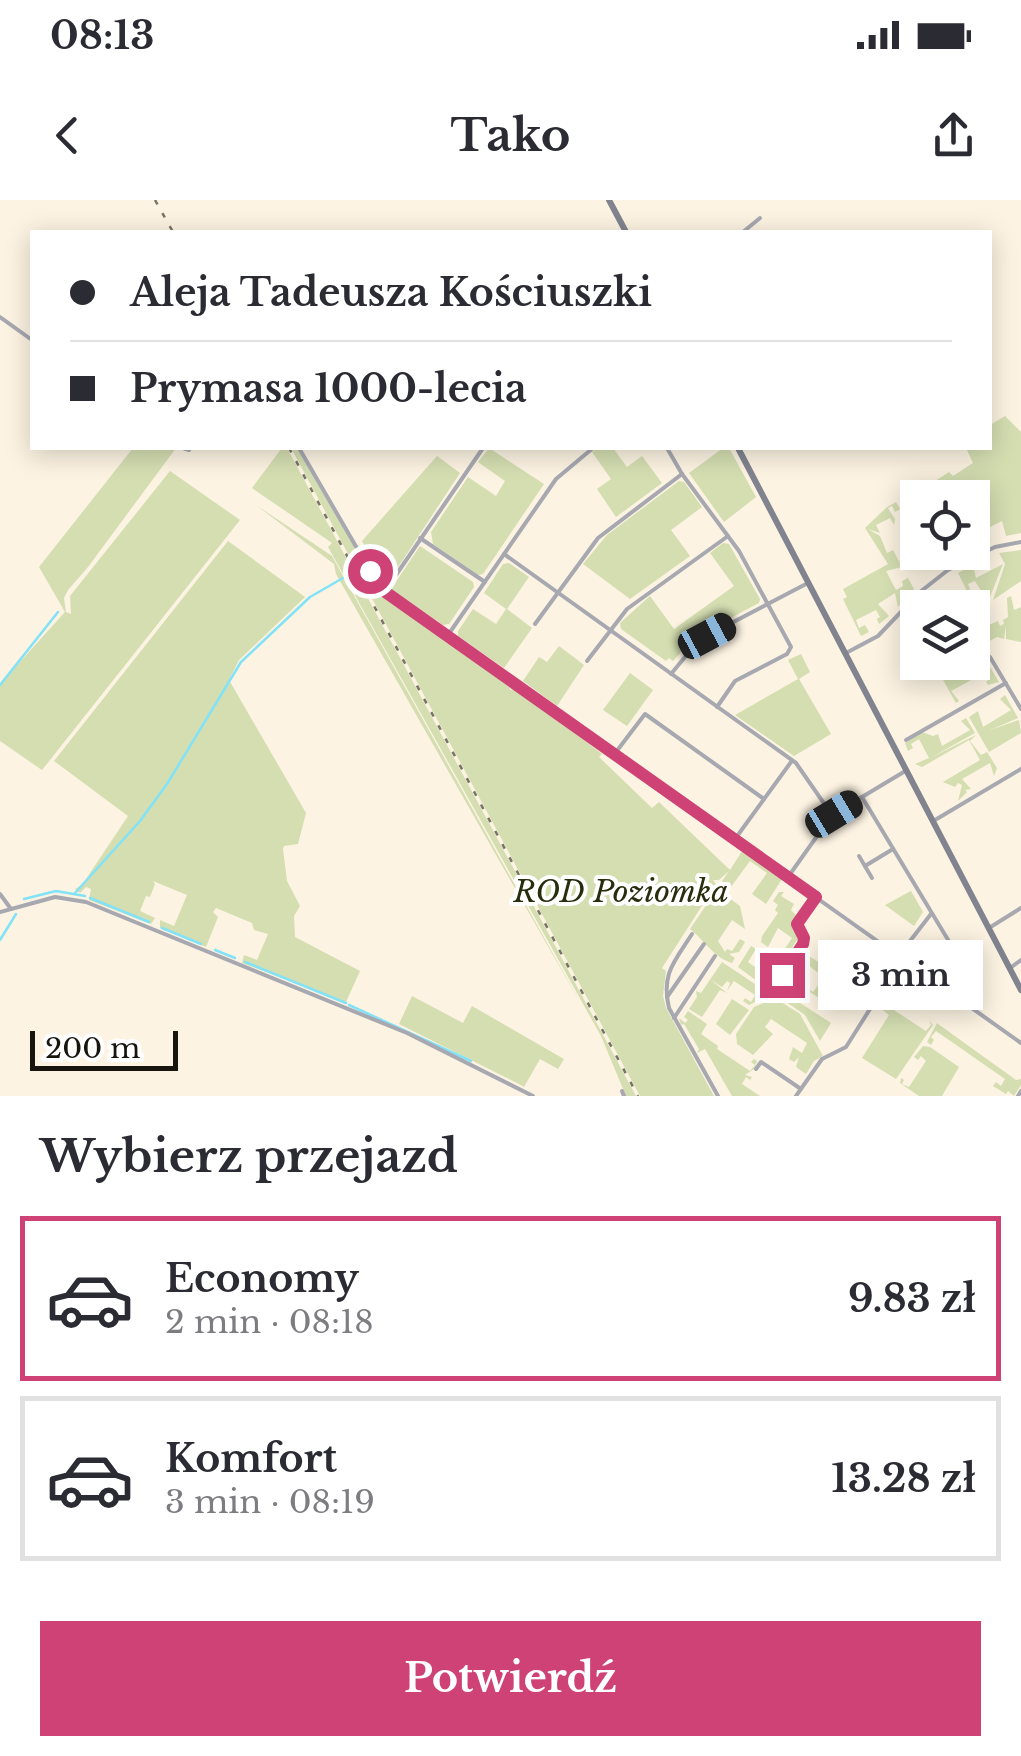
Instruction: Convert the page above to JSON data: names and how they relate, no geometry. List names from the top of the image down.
{
  "parks": ["ROD Poziomka"],
  "scale_bar": "200 m",
  "page": {
    "status": "08:13",
    "header": "Tako",
    "banner": ["Aleja Tadeusza Kościuszki", "Prymasa 1000-lecia"],
    "bubble": "3 min",
    "scale": "200 m",
    "heading": "Wybierz przejazd",
    "list": [
      {
        "name": "Economy",
        "note": "2 min · 08:18",
        "value": "9.83 zł"
      },
      {
        "name": "Komfort",
        "note": "3 min · 08:19",
        "value": "13.28 zł"
      }
    ],
    "buttons": "Potwierdź"
  }
}
